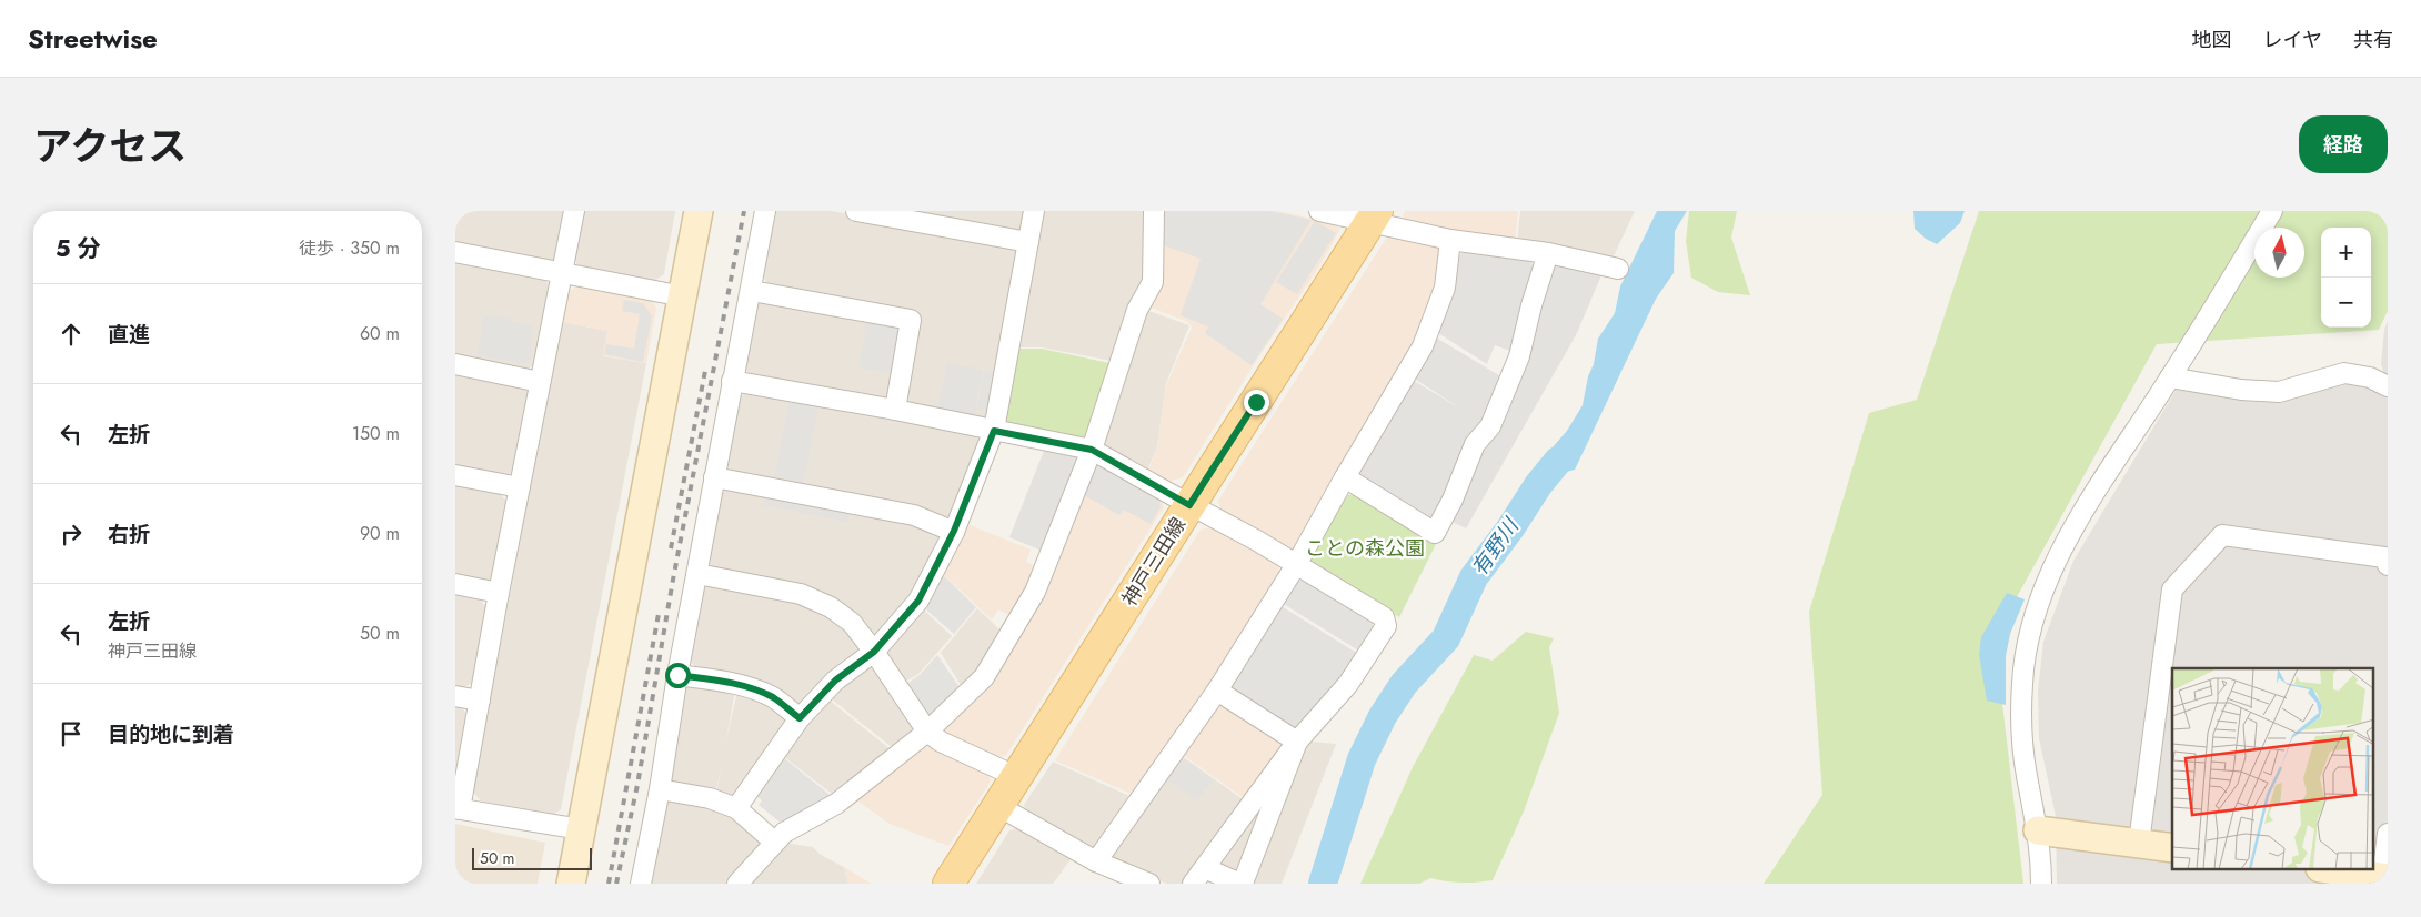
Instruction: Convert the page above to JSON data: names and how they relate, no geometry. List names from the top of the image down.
{
  "streets": {
    "main road": ["神戸三田線"]
  },
  "water": ["有野川"],
  "parks": ["ことの森公園"],
  "scale_bar": "50 m",
  "north": "top",
  "page": {
    "header": "Streetwise",
    "nav": ["地図", "レイヤ", "共有"],
    "title": "アクセス",
    "buttons": "経路",
    "heading": ["5 分", "徒歩 · 350 m"],
    "map_buttons": ["+", "−"],
    "list": [
      ["直進", "60 m"],
      ["左折", "150 m"],
      ["右折", "90 m"],
      ["左折", "神戸三田線", "50 m"],
      "目的地に到着"
    ],
    "scale": "50 m"
  }
}
